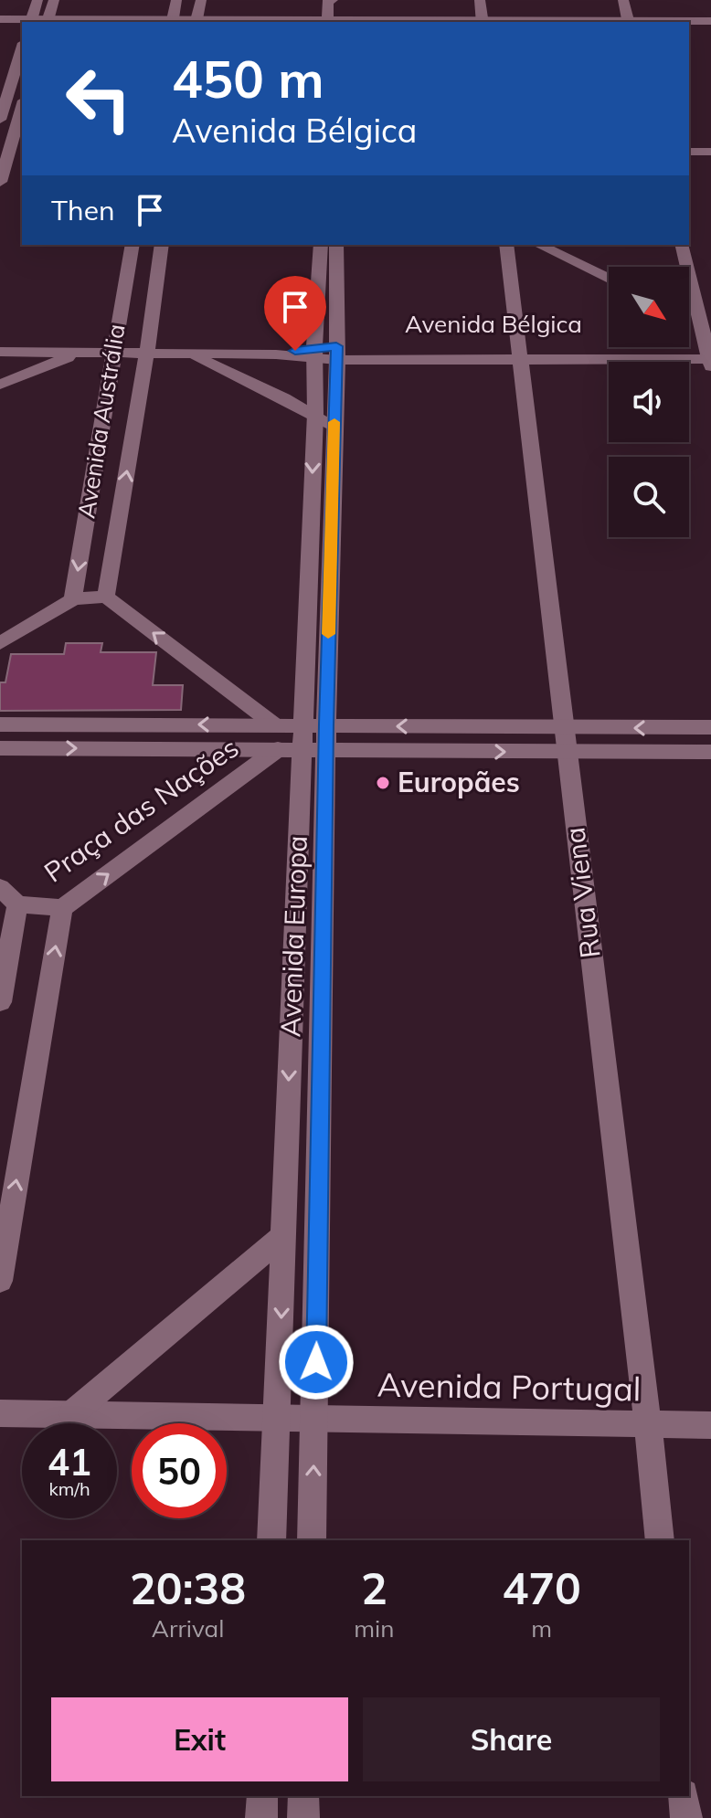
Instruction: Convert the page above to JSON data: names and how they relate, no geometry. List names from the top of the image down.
{
  "streets": {
    "street": [
      "Avenida Bélgica",
      "Avenida Austrália",
      "Praça das Nações",
      "Rua Viena",
      "Avenida Europa",
      "Avenida Portugal"
    ]
  },
  "crossings": [
    ["Avenida Bélgica", "Avenida Austrália"],
    ["Avenida Bélgica", "Rua Viena"],
    ["Avenida Bélgica", "Avenida Europa"],
    ["Avenida Austrália", "Praça das Nações"],
    ["Praça das Nações", "Avenida Europa"],
    ["Rua Viena", "Avenida Portugal"],
    ["Avenida Europa", "Avenida Portugal"]
  ],
  "places": ["Europães"],
  "north": "bottom right",
  "page": {
    "turn": ["450 m", "Avenida Bélgica"],
    "then": "Then",
    "speed": "41 km/h",
    "limit": "50",
    "eta": [
      "20:38",
      "Arrival",
      "2",
      "min",
      "470",
      "m"
    ],
    "buttons": ["Exit", "Share"]
  }
}
